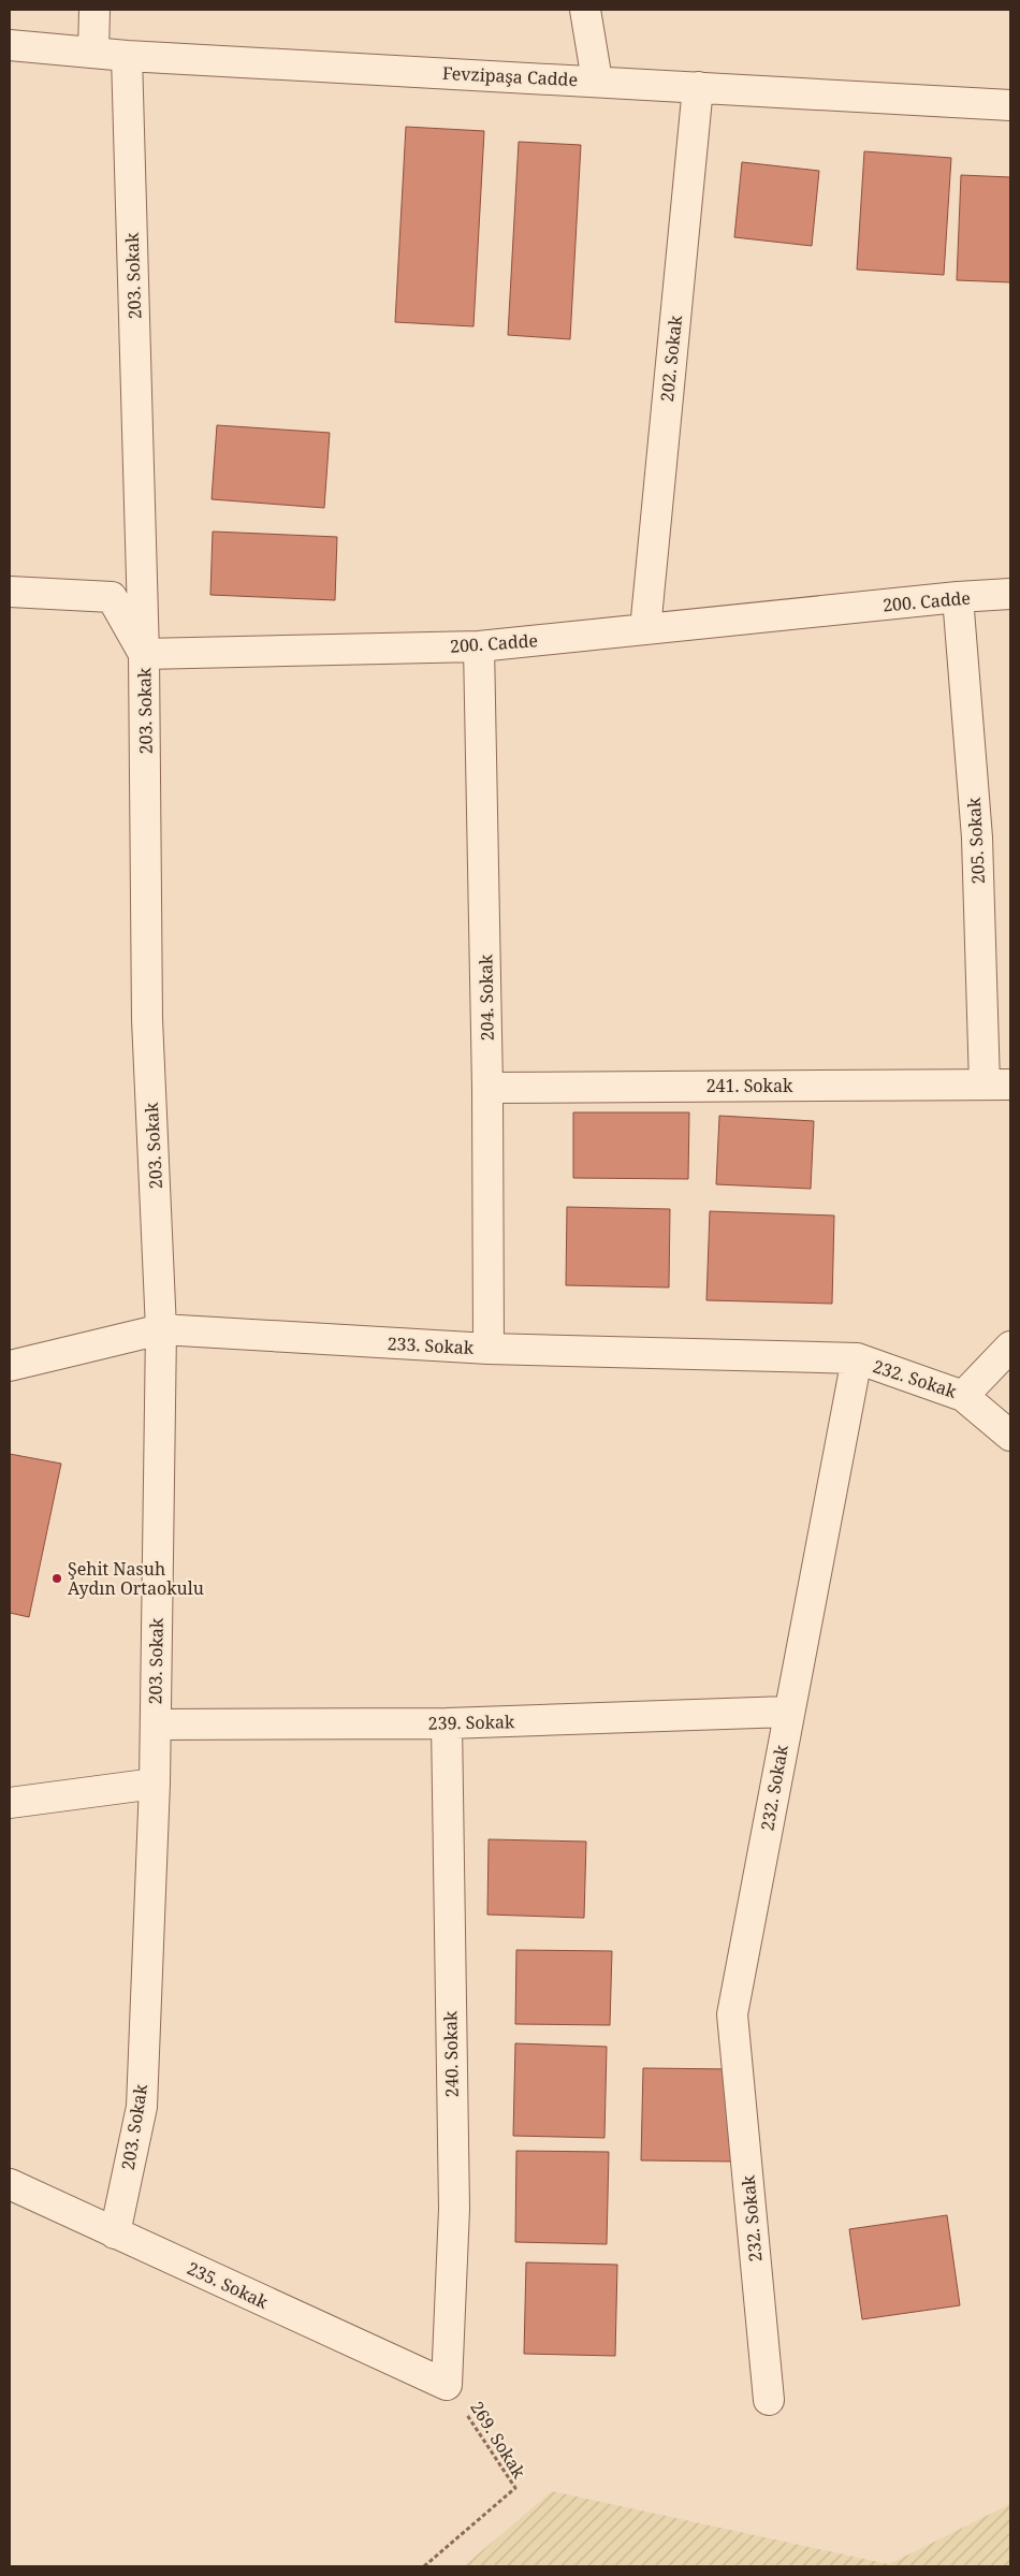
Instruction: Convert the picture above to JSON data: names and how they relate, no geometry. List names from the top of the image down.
{
  "streets": {
    "street": [
      "Fevzipaşa Cadde",
      "203. Sokak",
      "202. Sokak",
      "200. Cadde",
      "205. Sokak",
      "204. Sokak",
      "241. Sokak",
      "233. Sokak",
      "232. Sokak",
      "239. Sokak",
      "240. Sokak",
      "235. Sokak"
    ],
    "path": ["269. Sokak"]
  },
  "crossings": [
    ["Fevzipaşa Cadde", "203. Sokak"],
    ["Fevzipaşa Cadde", "202. Sokak"],
    ["203. Sokak", "200. Cadde"],
    ["203. Sokak", "233. Sokak"],
    ["203. Sokak", "239. Sokak"],
    ["203. Sokak", "235. Sokak"],
    ["202. Sokak", "200. Cadde"],
    ["200. Cadde", "205. Sokak"],
    ["200. Cadde", "204. Sokak"],
    ["205. Sokak", "241. Sokak"],
    ["204. Sokak", "241. Sokak"],
    ["204. Sokak", "233. Sokak"],
    ["233. Sokak", "232. Sokak"],
    ["232. Sokak", "239. Sokak"],
    ["239. Sokak", "240. Sokak"],
    ["240. Sokak", "235. Sokak"],
    ["240. Sokak", "269. Sokak"],
    ["235. Sokak", "269. Sokak"]
  ],
  "places": ["Şehit Nasuh Aydın Ortaokulu"]
}
